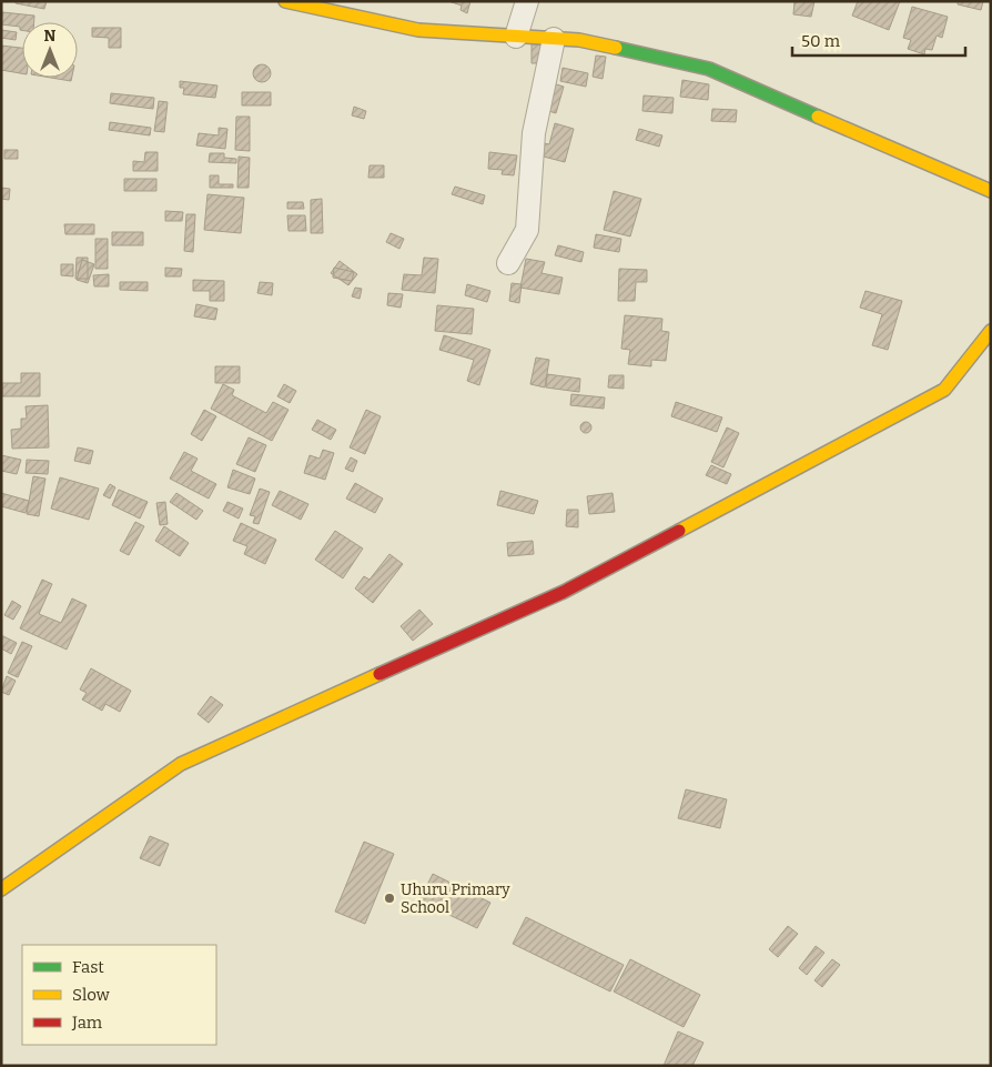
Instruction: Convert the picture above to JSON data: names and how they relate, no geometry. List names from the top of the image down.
{
  "places": ["Uhuru Primary School"],
  "legend": ["Fast", "Slow", "Jam"],
  "scale_bar": "50 m",
  "north": "top"
}
